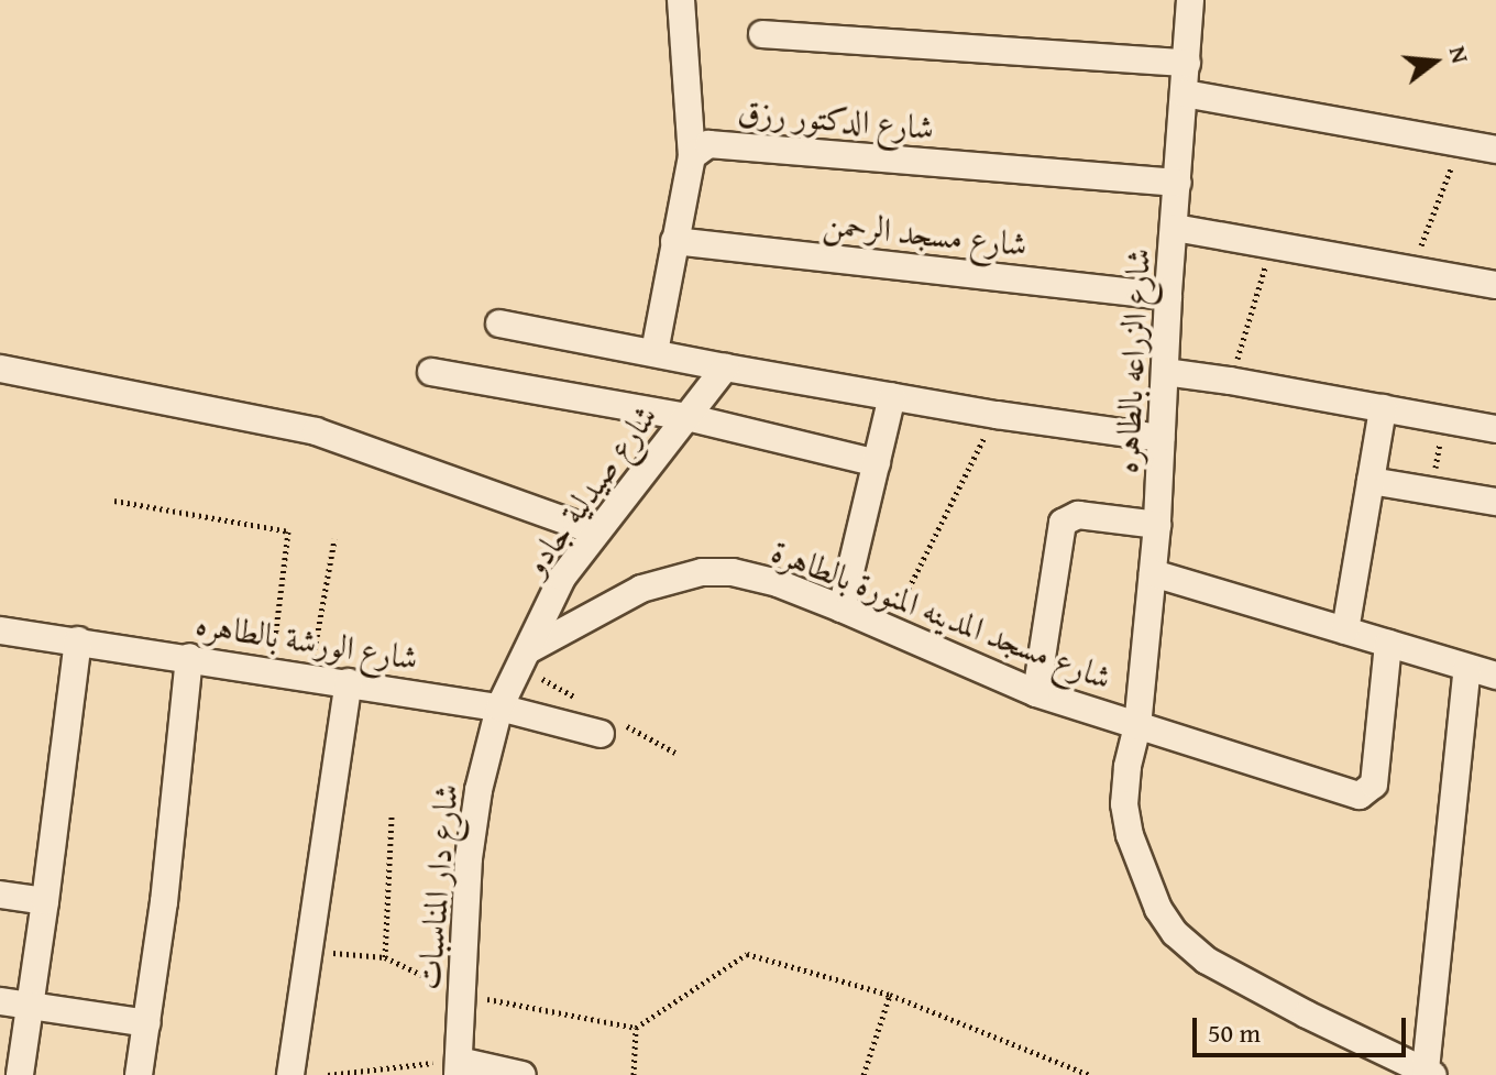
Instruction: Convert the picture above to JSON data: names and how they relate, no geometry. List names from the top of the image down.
{
  "streets": {
    "street": [
      "شارع الدكتور رزق",
      "شارع مسجد الرحمن",
      "شارع الزراعه بالطاهره",
      "شارع صيدلية جادو",
      "شارع مسجد المدينه المنورة بالطاهرة",
      "شارع الورشة بالطاهره",
      "شارع دار المناسبات"
    ]
  },
  "crossings": [
    ["شارع الدكتور رزق", "شارع الزراعه بالطاهره"],
    ["شارع مسجد الرحمن", "شارع الزراعه بالطاهره"],
    ["شارع الزراعه بالطاهره", "شارع مسجد المدينه المنورة بالطاهرة"],
    ["شارع صيدلية جادو", "شارع مسجد المدينه المنورة بالطاهرة"],
    ["شارع صيدلية جادو", "شارع الورشة بالطاهره"],
    ["شارع صيدلية جادو", "شارع دار المناسبات"],
    ["شارع الورشة بالطاهره", "شارع دار المناسبات"]
  ],
  "scale_bar": "50 m",
  "north": "right"
}
